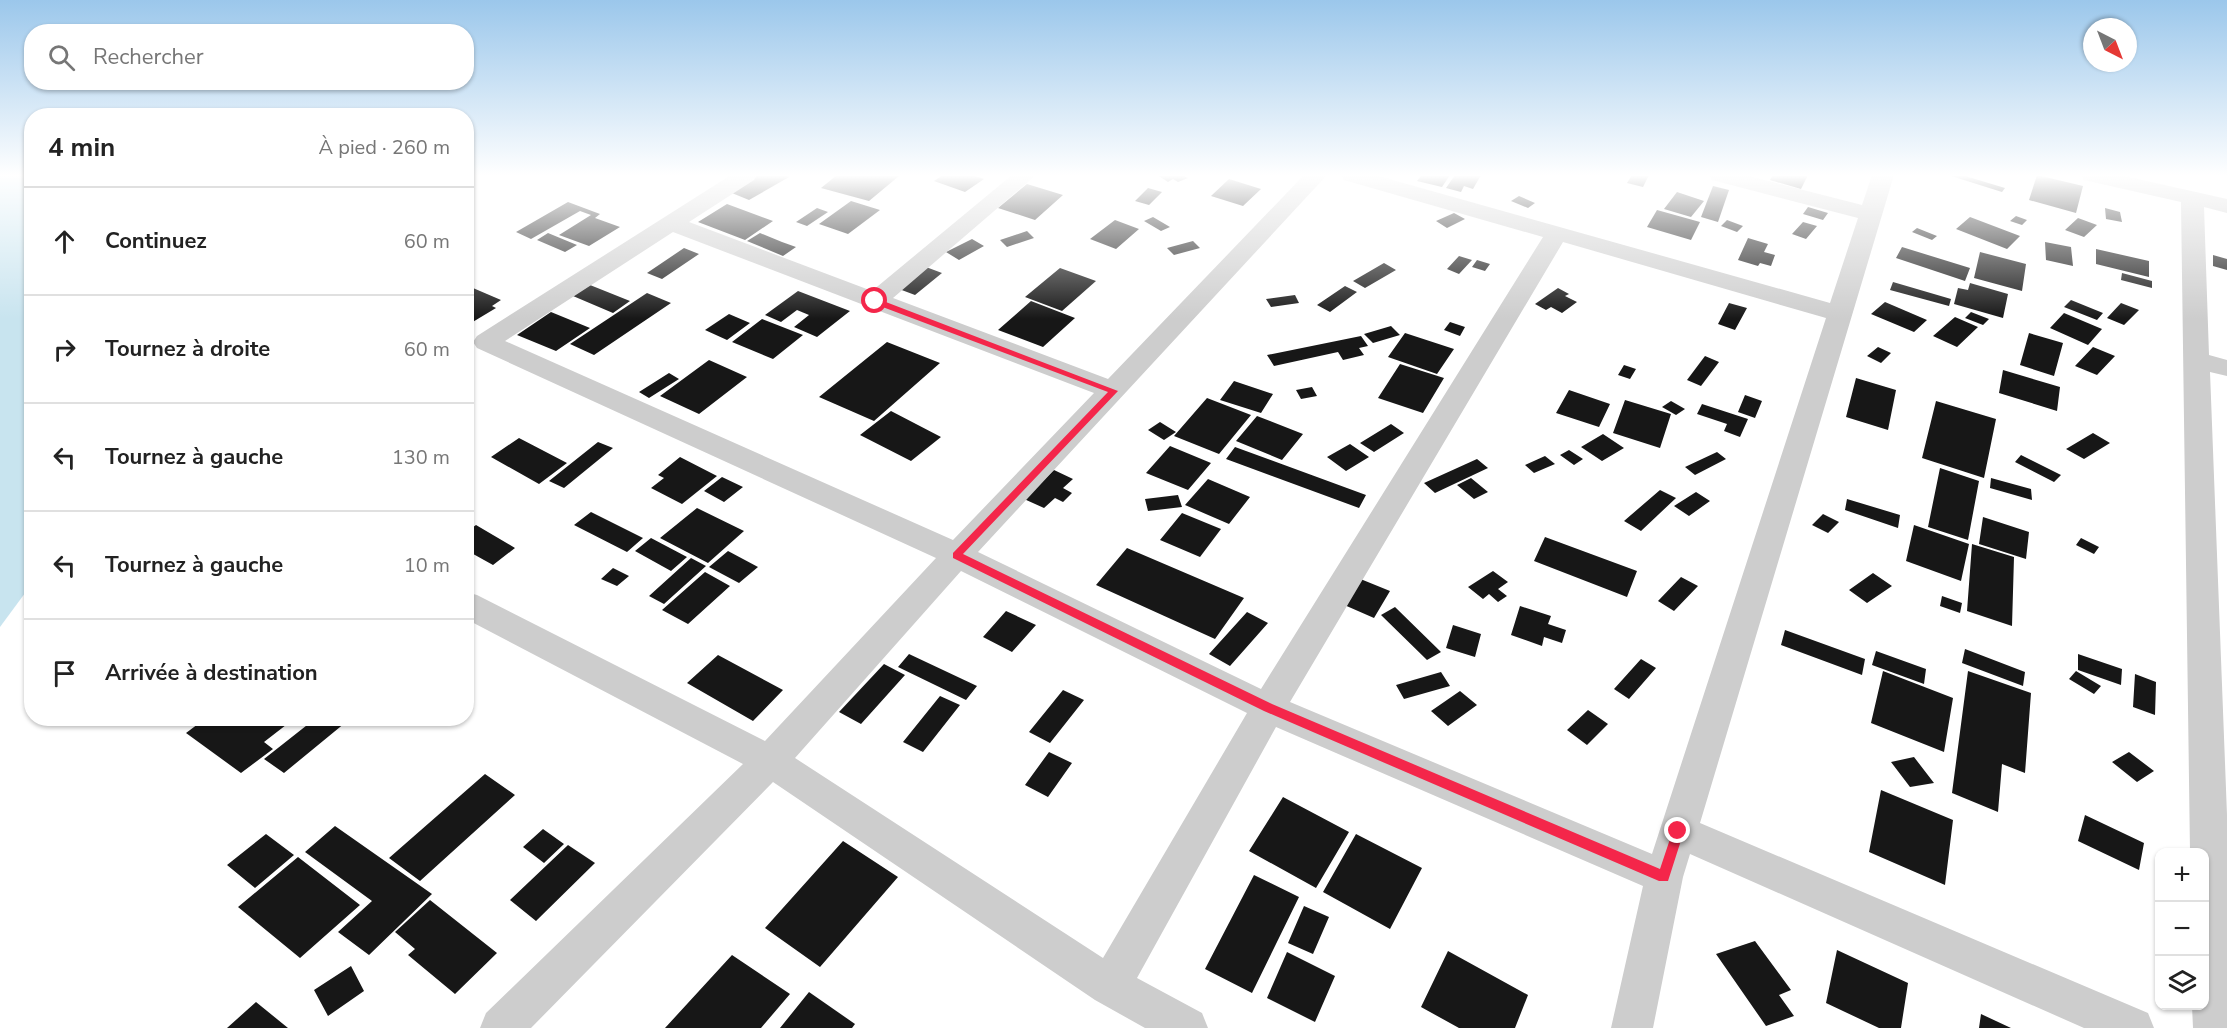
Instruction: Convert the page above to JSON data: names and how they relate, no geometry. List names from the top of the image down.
{
  "north": "bottom right",
  "page": {
    "search": "Rechercher",
    "heading": ["4 min", "À pied · 260 m"],
    "list": [
      ["Continuez", "60 m"],
      ["Tournez à droite", "60 m"],
      ["Tournez à gauche", "130 m"],
      ["Tournez à gauche", "10 m"],
      "Arrivée à destination"
    ],
    "map_buttons": ["+", "−"]
  }
}
